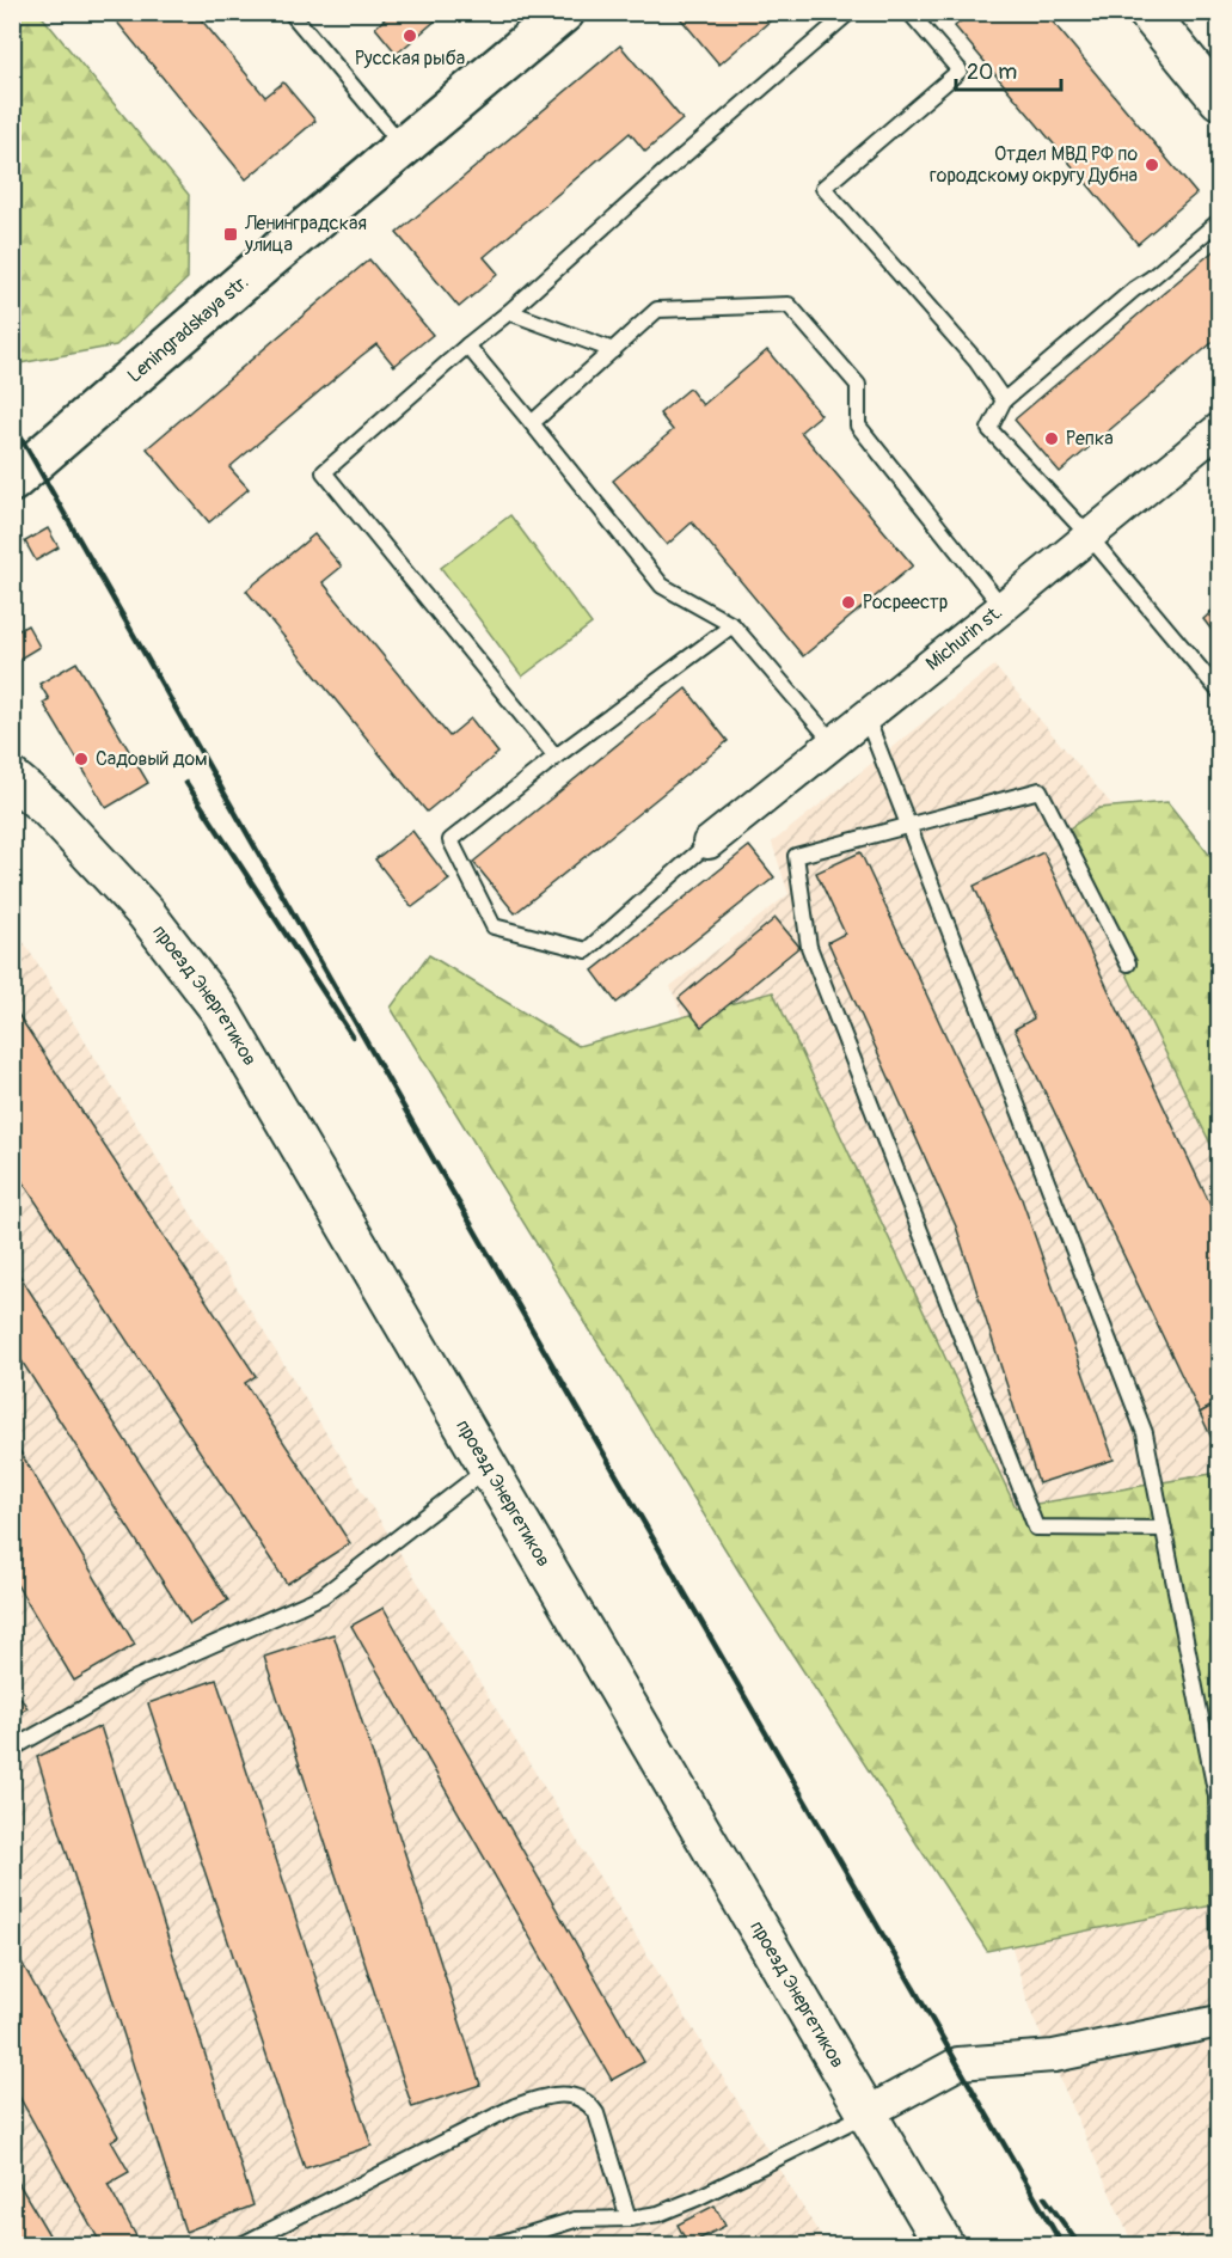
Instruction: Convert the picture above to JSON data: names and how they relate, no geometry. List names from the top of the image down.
{
  "streets": {
    "main road": ["Leningradskaya str."],
    "street": ["Michurin st.", "проезд Энергетиков"]
  },
  "places": {
    "other": [
      "Русская рыба",
      "Отдел МВД РФ по городскому округу Дубна",
      "Репка",
      "Росреестр",
      "Садовый дом"
    ],
    "transit": ["Ленинградская улица"]
  },
  "scale_bar": "20 m"
}
